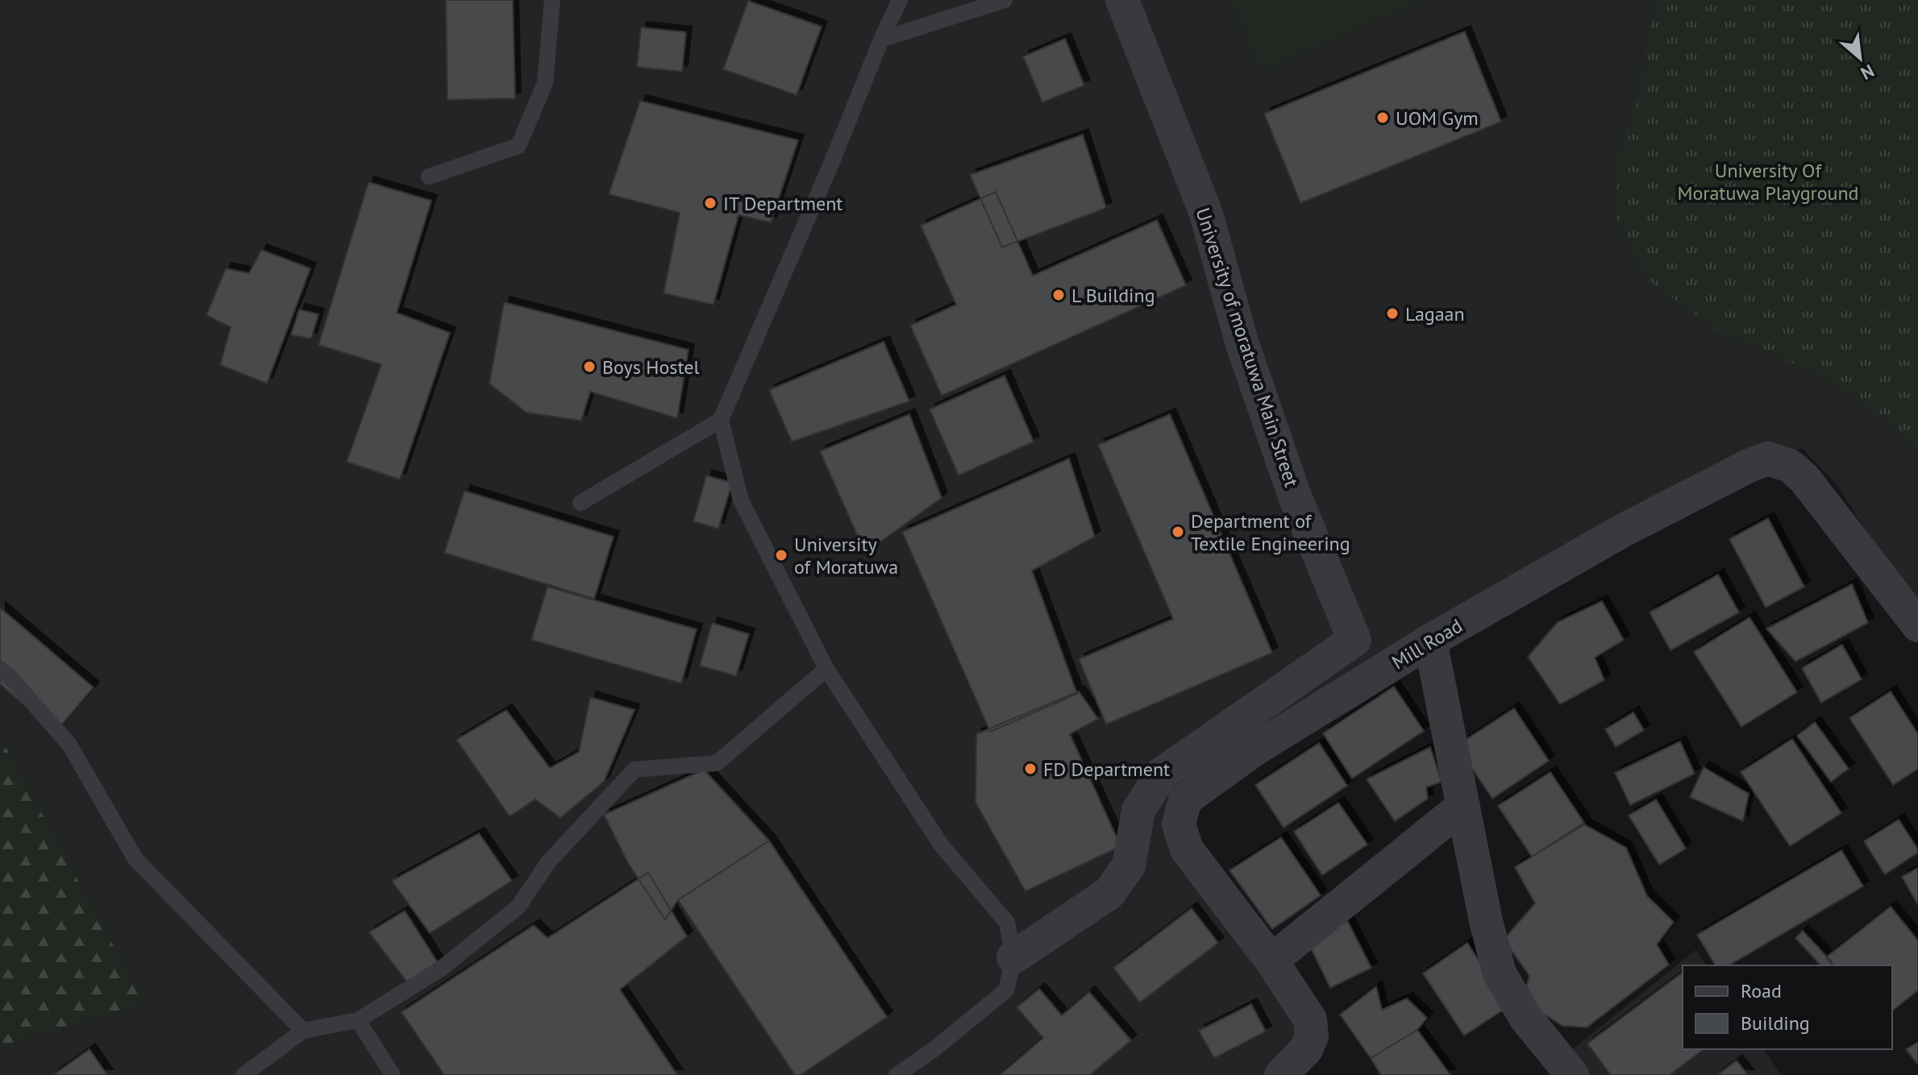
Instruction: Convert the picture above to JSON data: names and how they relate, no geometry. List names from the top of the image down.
{
  "streets": {
    "street": ["University of moratuwa Main Street", "Mill Road"]
  },
  "parks": ["University Of Moratuwa Playground"],
  "places": [
    "UOM Gym",
    "IT Department",
    "L Building",
    "Lagaan",
    "Boys Hostel",
    "Department of Textile Engineering",
    "University of Moratuwa",
    "FD Department"
  ],
  "legend": ["Road", "Building"],
  "north": "bottom right"
}
